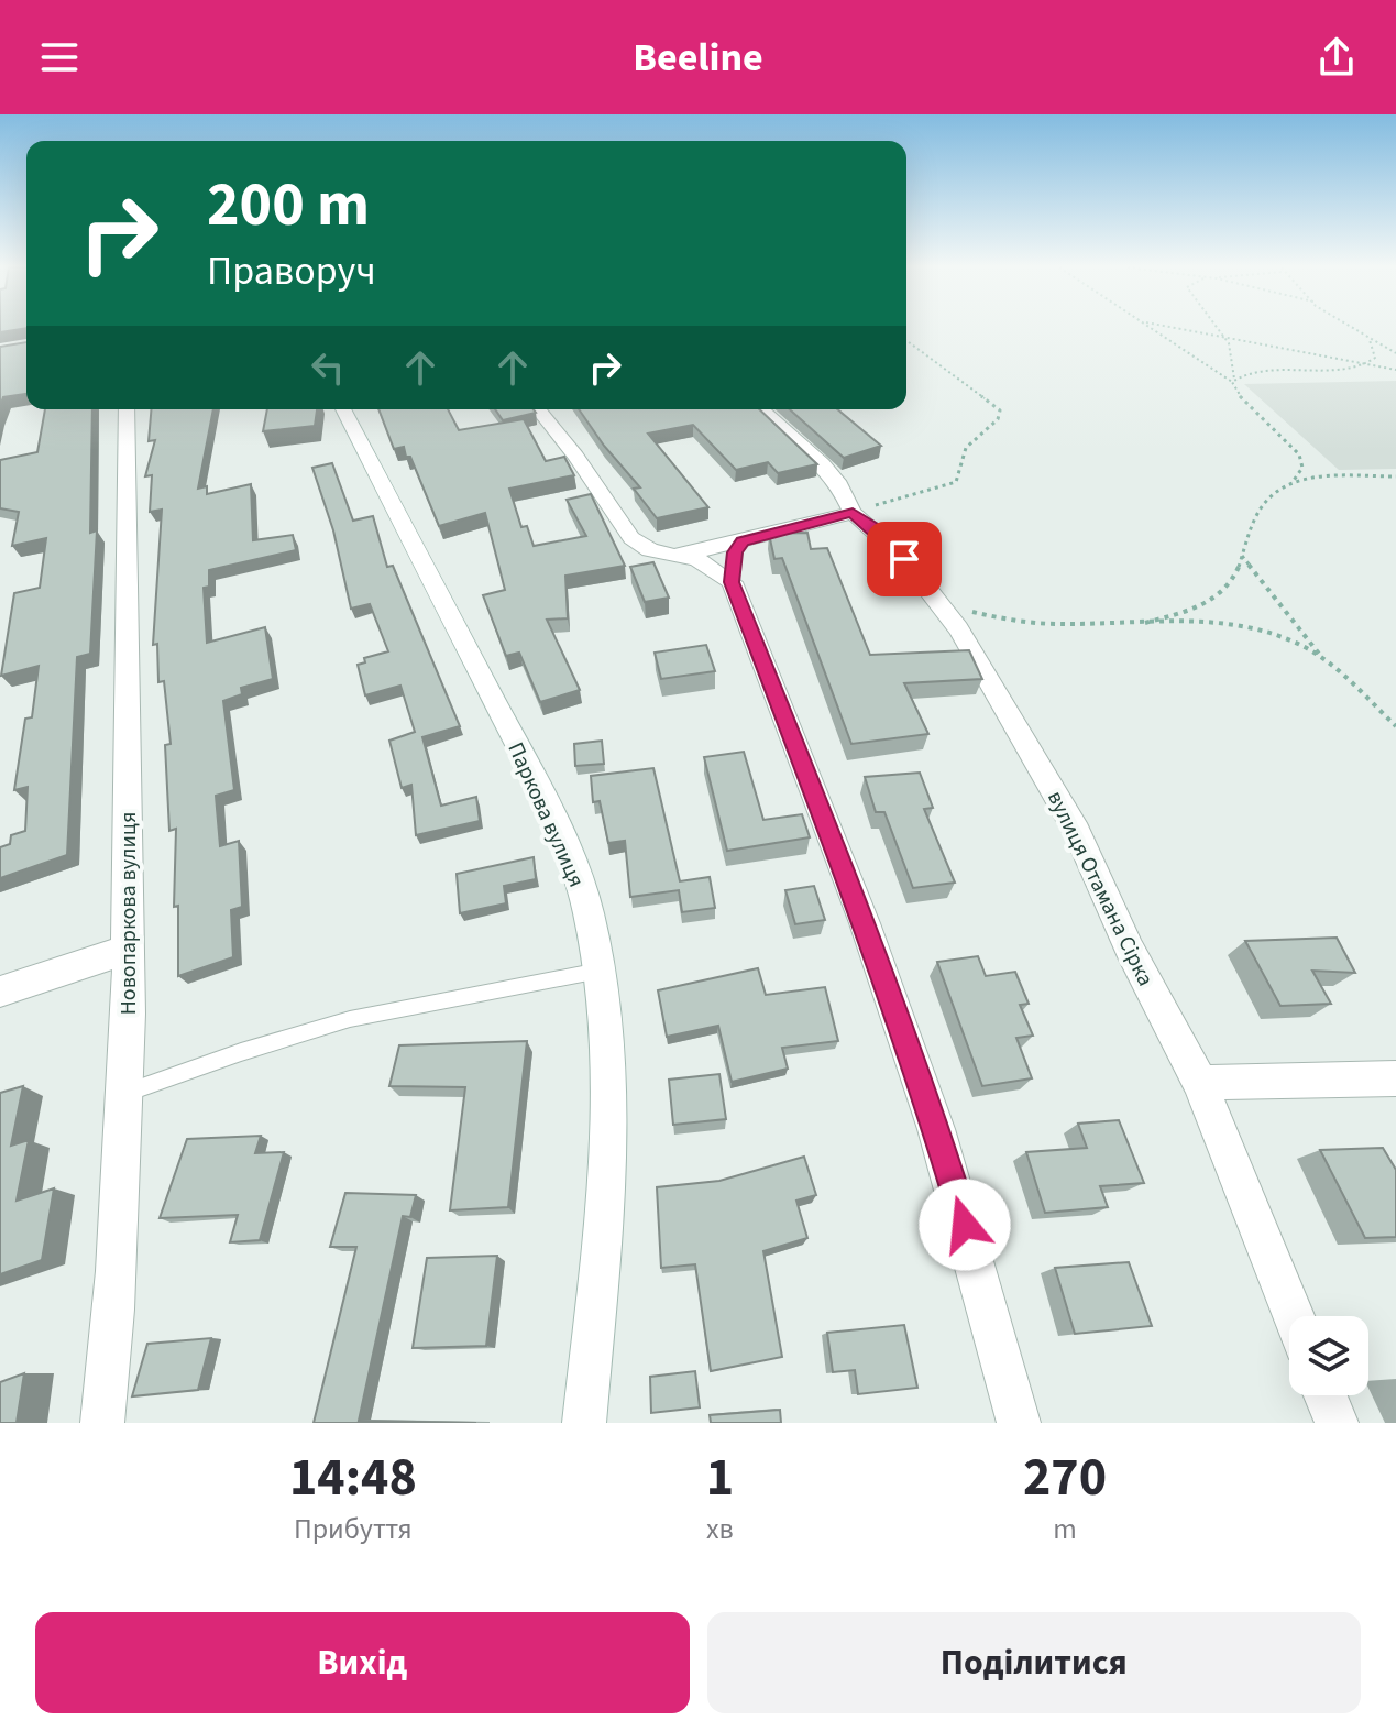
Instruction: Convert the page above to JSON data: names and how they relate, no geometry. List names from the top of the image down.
{
  "streets": {
    "street": ["Паркова вулиця", "вулиця Отамана Сірка", "Новопаркова вулиця"]
  },
  "page": {
    "header": "Beeline",
    "turn": ["200 m", "Праворуч"],
    "eta": [
      "14:48",
      "Прибуття",
      "1",
      "хв",
      "270",
      "m"
    ],
    "buttons": ["Вихід", "Поділитися"]
  }
}
